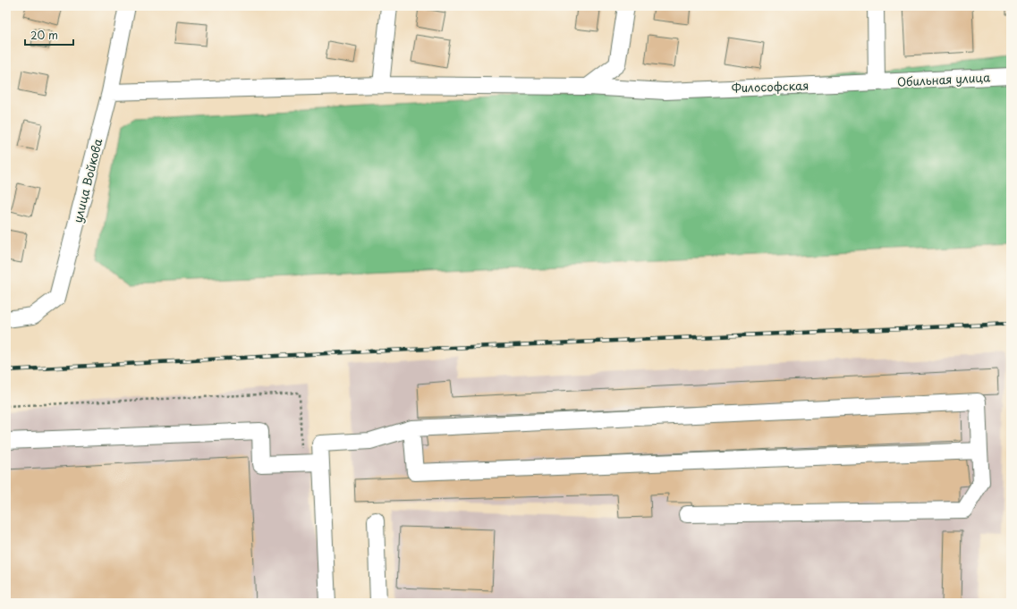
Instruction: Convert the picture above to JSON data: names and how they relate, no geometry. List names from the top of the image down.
{
  "streets": {
    "street": ["Обильная улица", "Философская", "улица Войкова"]
  },
  "crossings": [
    ["Обильная улица", "Философская"],
    ["Философская", "улица Войкова"]
  ],
  "scale_bar": "20 m"
}
